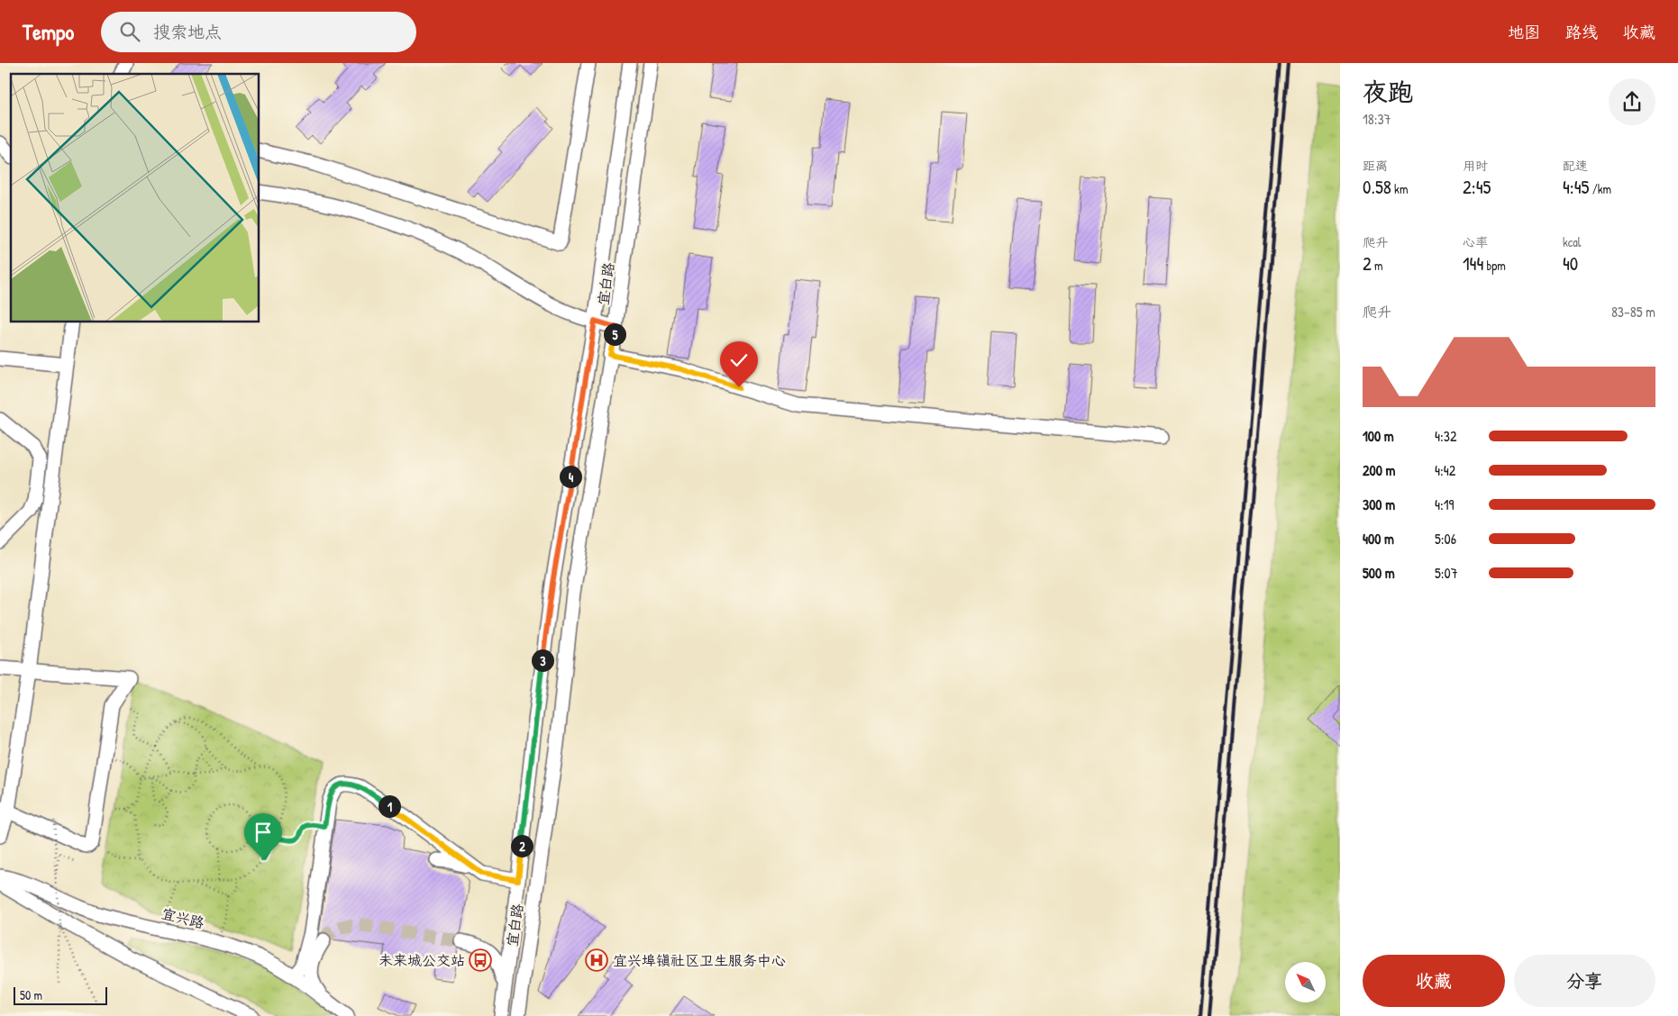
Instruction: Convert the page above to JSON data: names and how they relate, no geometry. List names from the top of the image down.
{
  "streets": {
    "street": ["宜白路", "宜兴路"]
  },
  "places": {
    "bus stop": ["未来城公交站"],
    "hospital": ["宜兴埠镇社区卫生服务中心"]
  },
  "scale_bar": "50 m",
  "north": "top left",
  "page": {
    "header": "Tempo",
    "search": "搜索地点",
    "nav": ["地图", "路线", "收藏"],
    "heading": ["夜跑", "18:37"],
    "stats": [
      ["距离", "0.58 km"],
      ["用时", "2:45"],
      ["配速", "4:45 /km"],
      ["爬升", "2 m"],
      ["心率", "144 bpm"],
      ["kcal", "40"]
    ],
    "chart": ["爬升", "83–85 m"],
    "pins": [
      "5",
      "4",
      "3",
      "1",
      "2"
    ],
    "list": [
      {
        "name": "100 m",
        "note": "4:32"
      },
      {
        "name": "200 m",
        "note": "4:42"
      },
      {
        "name": "300 m",
        "note": "4:19"
      },
      {
        "name": "400 m",
        "note": "5:06"
      },
      {
        "name": "500 m",
        "note": "5:07"
      }
    ],
    "buttons": ["收藏", "分享"],
    "scale": "50 m"
  }
}
